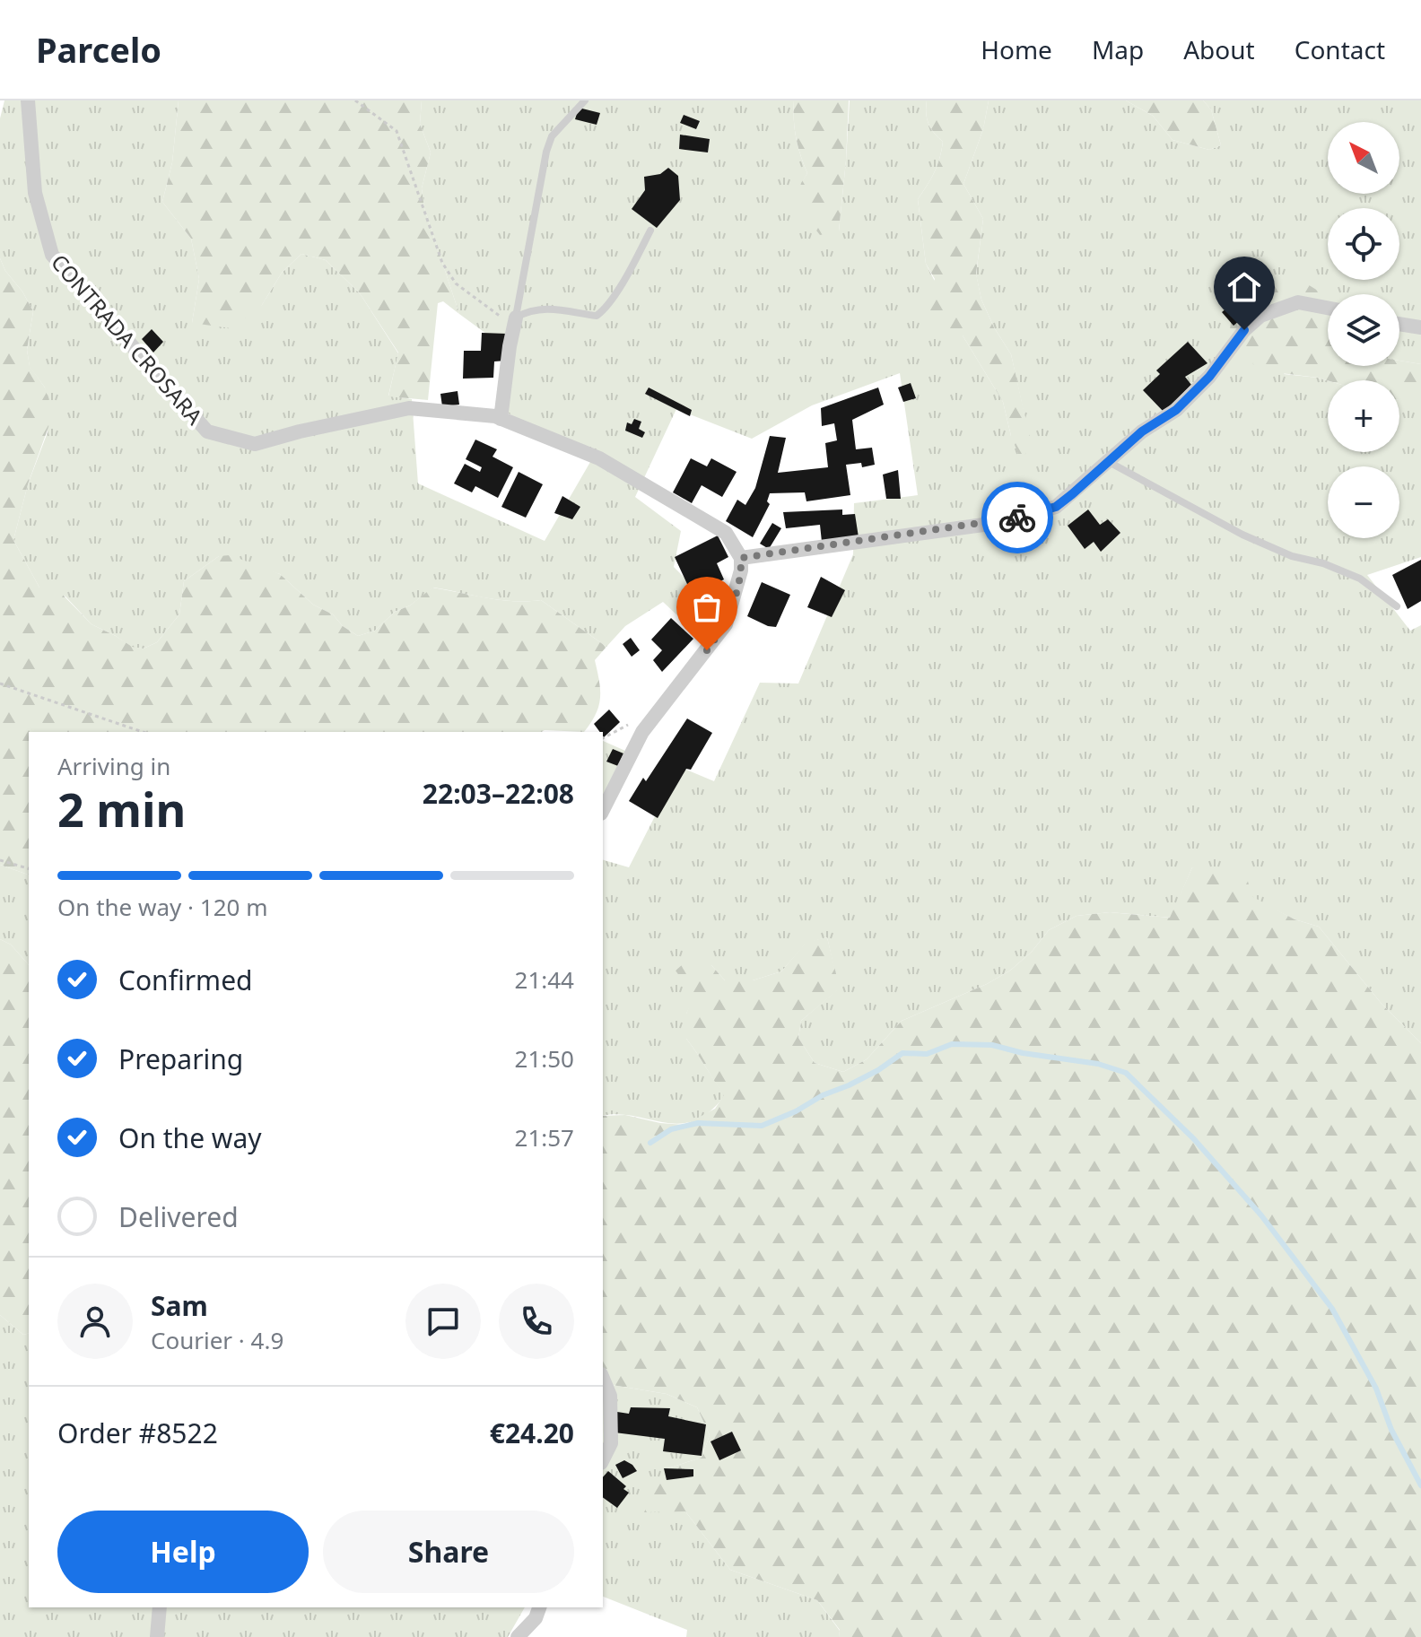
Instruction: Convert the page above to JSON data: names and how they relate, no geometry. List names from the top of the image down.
{
  "streets": {
    "street": ["CONTRADA CROSARA"]
  },
  "north": "top left",
  "page": {
    "header": "Parcelo",
    "nav": [
      "Home",
      "Map",
      "About",
      "Contact"
    ],
    "map_buttons": ["+", "−"],
    "heading": ["2 min", "Arriving in", "22:03–22:08"],
    "panel": [
      "Sam",
      "Courier · 4.9",
      "Order #8522",
      "€24.20"
    ],
    "bar": "On the way · 120 m",
    "list": [
      ["Confirmed", "21:44"],
      ["Preparing", "21:50"],
      ["On the way", "21:57"],
      "Delivered"
    ],
    "buttons": ["Help", "Share"]
  }
}
